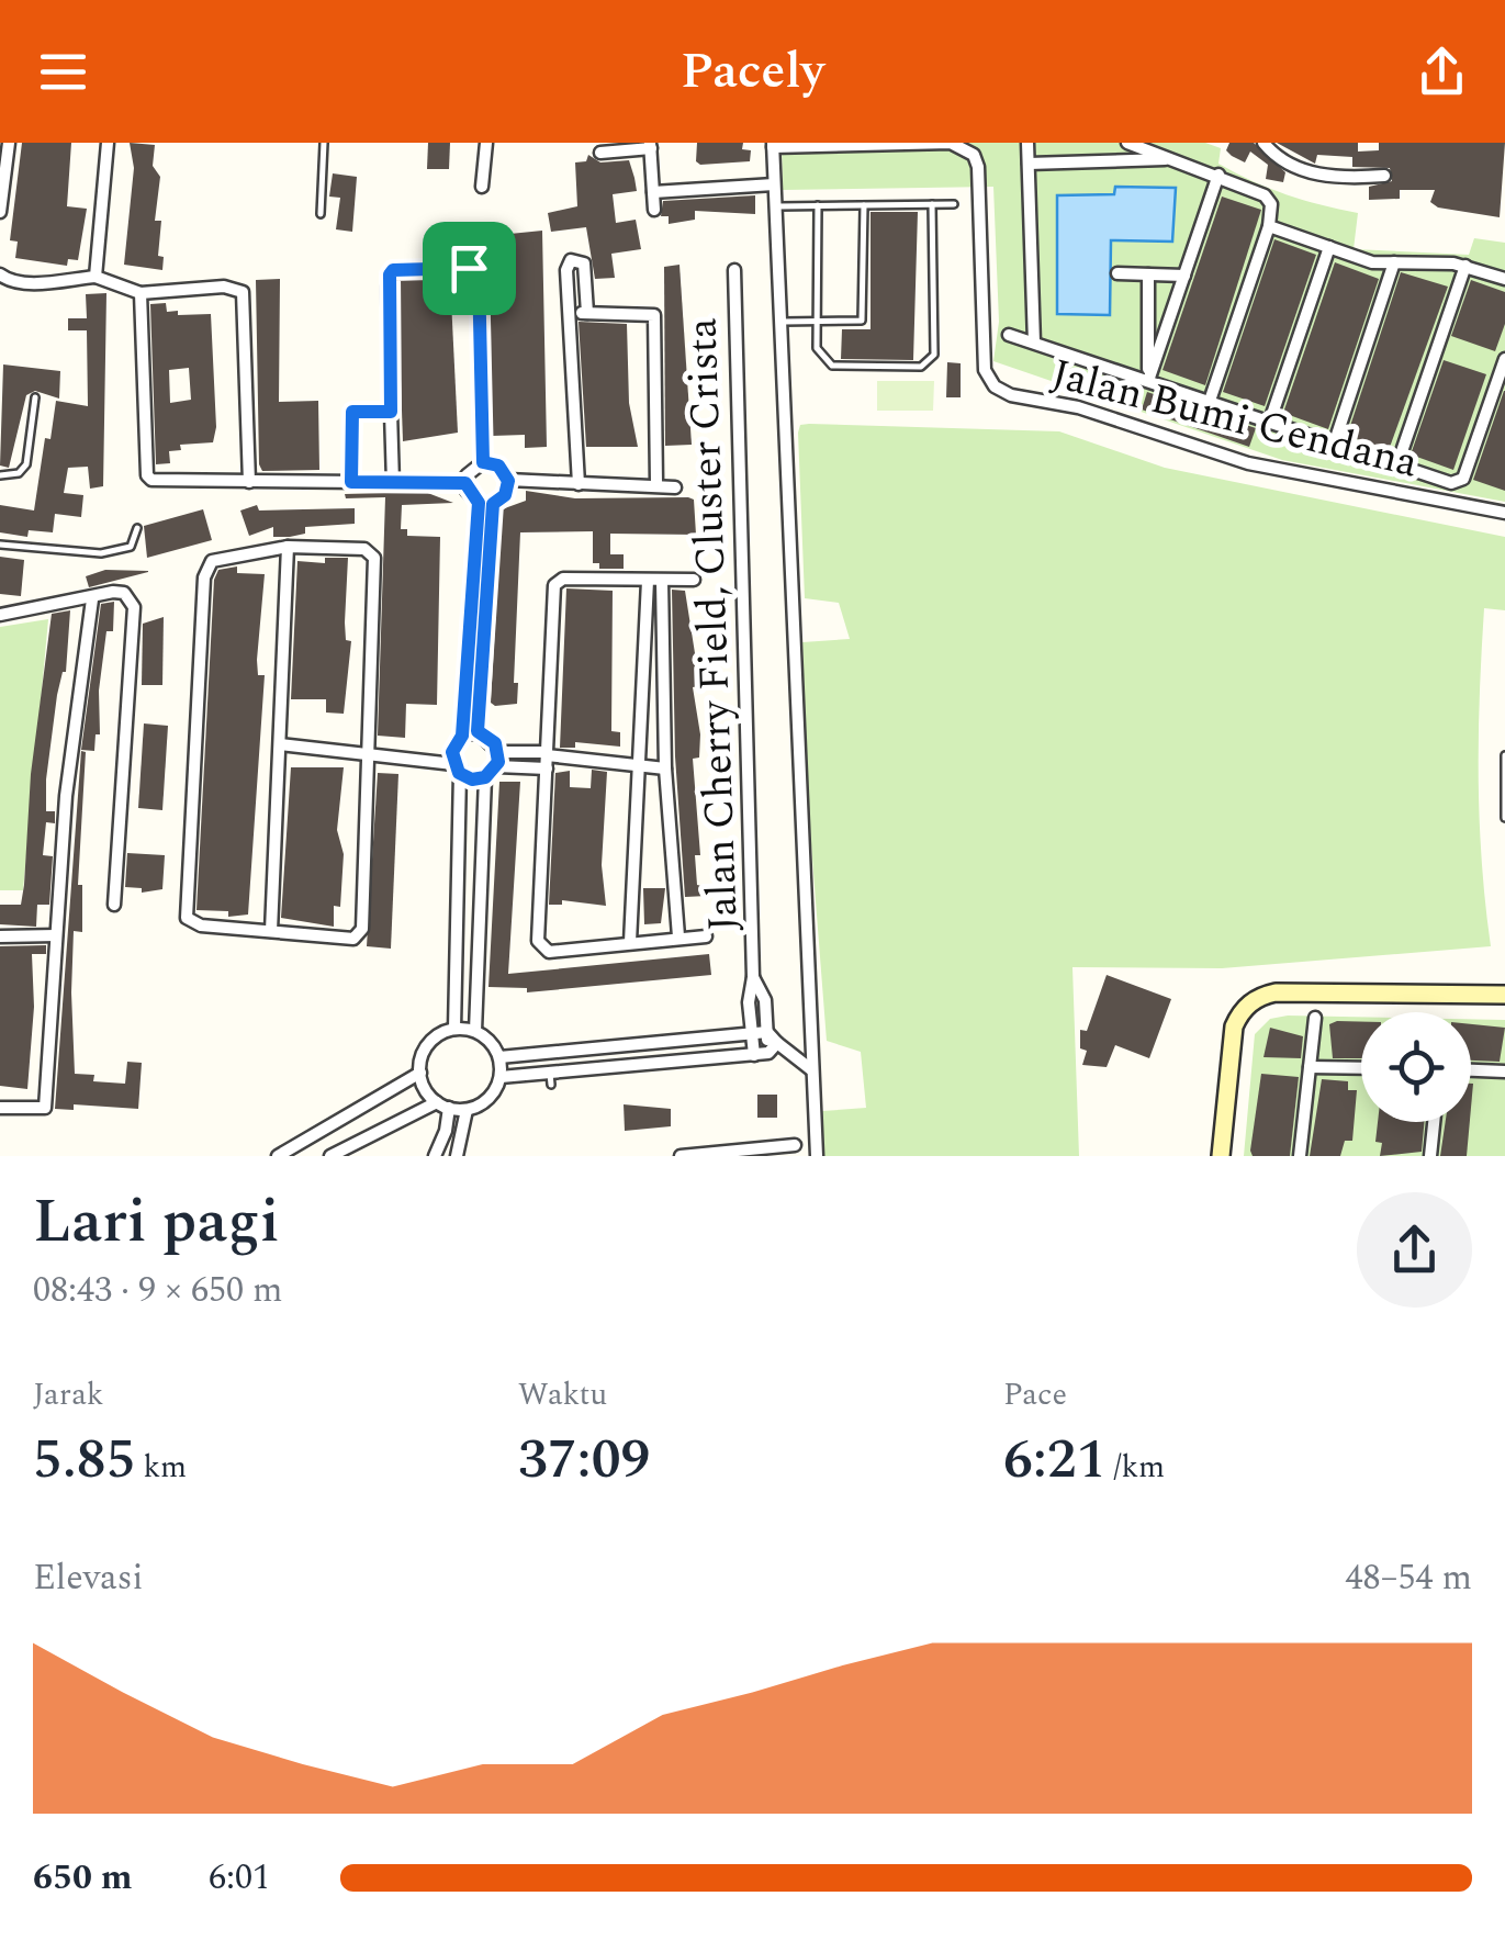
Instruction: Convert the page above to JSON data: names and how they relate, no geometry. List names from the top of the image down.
{
  "streets": {
    "street": ["Jalan Bumi Cendana", "Jalan Cherry Field, Cluster Crista"]
  },
  "page": {
    "header": "Pacely",
    "heading": ["Lari pagi", "08:43 · 9 × 650 m"],
    "stats": [
      ["Jarak", "5.85 km"],
      ["Waktu", "37:09"],
      ["Pace", "6:21 /km"]
    ],
    "chart": ["Elevasi", "48–54 m"],
    "list": [
      {
        "name": "650 m",
        "note": "6:01"
      }
    ]
  }
}
